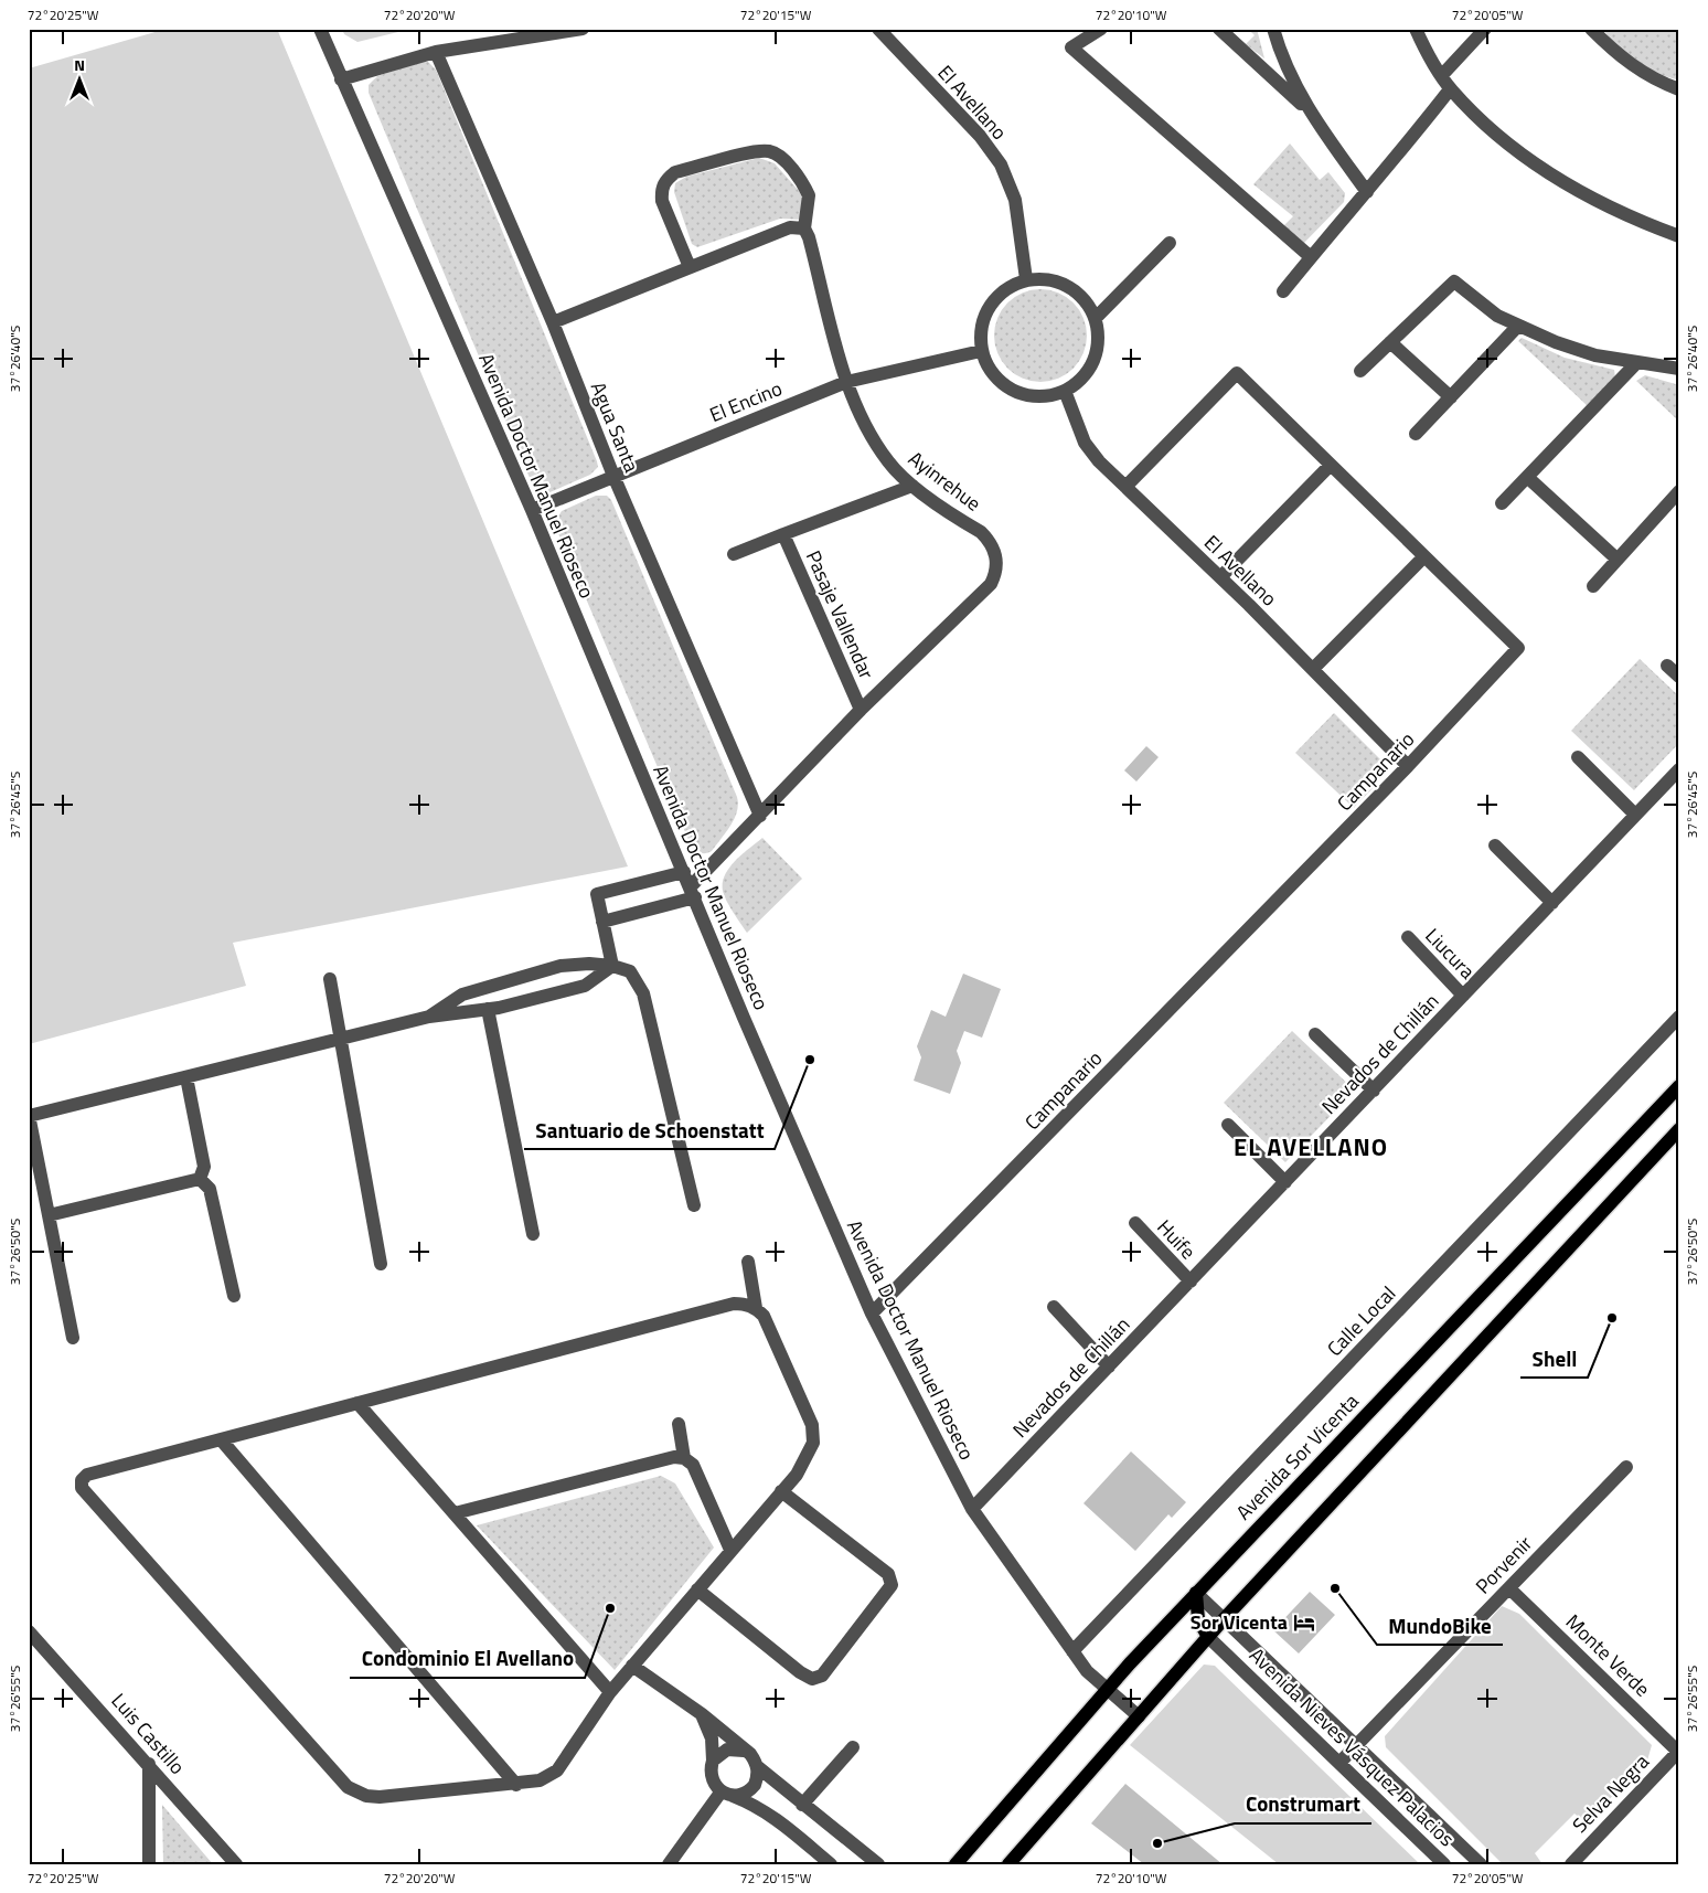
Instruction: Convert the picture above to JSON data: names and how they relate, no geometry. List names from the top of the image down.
{
  "streets": {
    "main road": ["Avenida Sor Vicenta"],
    "street": [
      "El Avellano",
      "El Encino",
      "Agua Santa",
      "Avenida Doctor Manuel Rioseco",
      "Ayinrehue",
      "Pasaje Vallendar",
      "Campanario",
      "Liucura",
      "Nevados de Chillán",
      "Huife",
      "Calle Local",
      "Porvenir",
      "Monte Verde",
      "Luis Castillo",
      "Avenida Nieves Vásquez Palacios",
      "Selva Negra"
    ]
  },
  "crossings": [
    ["El Avellano", "El Encino"],
    ["El Avellano", "Campanario"],
    ["El Encino", "Agua Santa"],
    ["El Encino", "Avenida Doctor Manuel Rioseco"],
    ["El Encino", "Ayinrehue"],
    ["Agua Santa", "Ayinrehue"],
    ["Avenida Doctor Manuel Rioseco", "Ayinrehue"],
    ["Avenida Doctor Manuel Rioseco", "Campanario"],
    ["Avenida Doctor Manuel Rioseco", "Nevados de Chillán"],
    ["Avenida Doctor Manuel Rioseco", "Calle Local"],
    ["Avenida Doctor Manuel Rioseco", "Avenida Sor Vicenta"],
    ["Ayinrehue", "Pasaje Vallendar"],
    ["Liucura", "Nevados de Chillán"],
    ["Nevados de Chillán", "Huife"],
    ["Avenida Sor Vicenta", "Avenida Nieves Vásquez Palacios"],
    ["Porvenir", "Monte Verde"],
    ["Porvenir", "Avenida Nieves Vásquez Palacios"],
    ["Monte Verde", "Selva Negra"]
  ],
  "districts": ["EL AVELLANO"],
  "places": {
    "other": [
      "Santuario de Schoenstatt",
      "Shell",
      "MundoBike",
      "Condominio El Avellano",
      "Construmart"
    ],
    "hotel": ["Sor Vicenta"]
  },
  "north": "top",
  "coordinates": [
    "72°20'25\"W",
    "72°20'20\"W",
    "72°20'15\"W",
    "72°20'10\"W",
    "72°20'05\"W",
    "37°26'40\"S",
    "37°26'45\"S",
    "37°26'50\"S",
    "37°26'55\"S"
  ]
}
